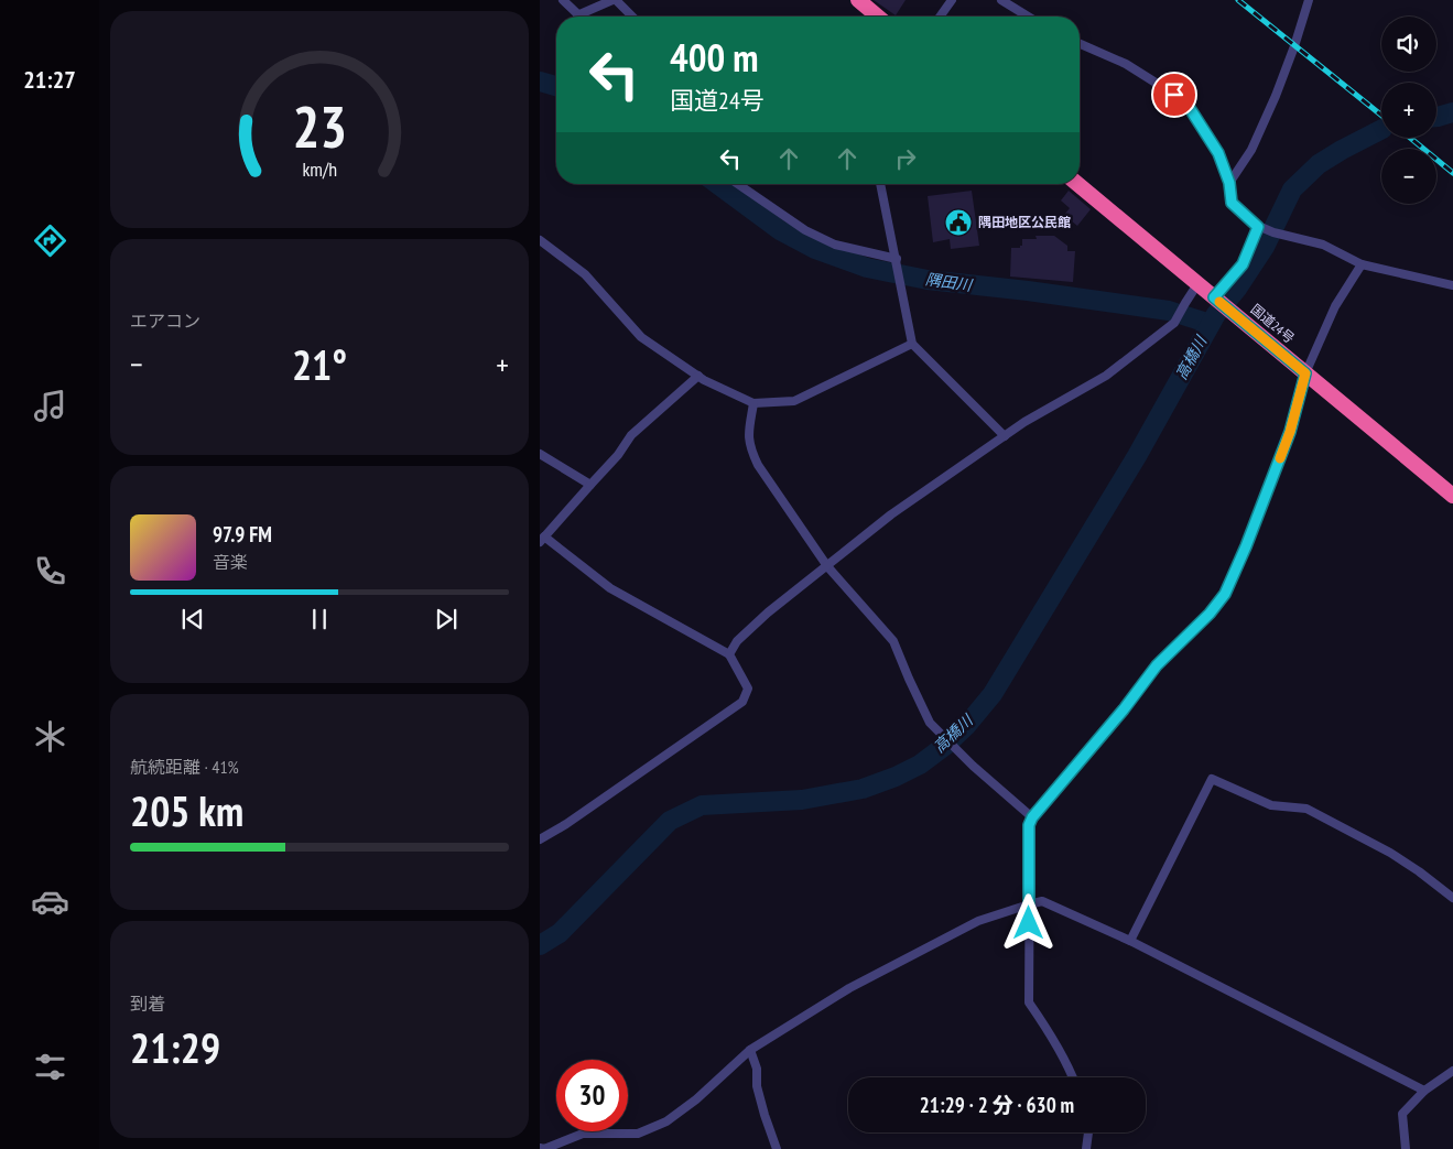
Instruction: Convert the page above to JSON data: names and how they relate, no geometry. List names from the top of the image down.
{
  "streets": {
    "highway": ["国道24号"]
  },
  "water": ["隅田川", "高橋川"],
  "places": {
    "public building": ["隅田地区公民館"]
  },
  "page": {
    "tabs": "21:27",
    "map_buttons": ["+", "−"],
    "turn": ["400 m", "国道24号"],
    "tile": [
      "エアコン",
      ["航続距離 · 41%", "205 km"],
      ["到着", "21:29"]
    ],
    "heat": ["−", "21°", "+"],
    "song": ["97.9 FM", "音楽"],
    "limit": "30",
    "trip": "21:29 · 2 分 · 630 m",
    "gauge": ["23", "km/h"]
  }
}
